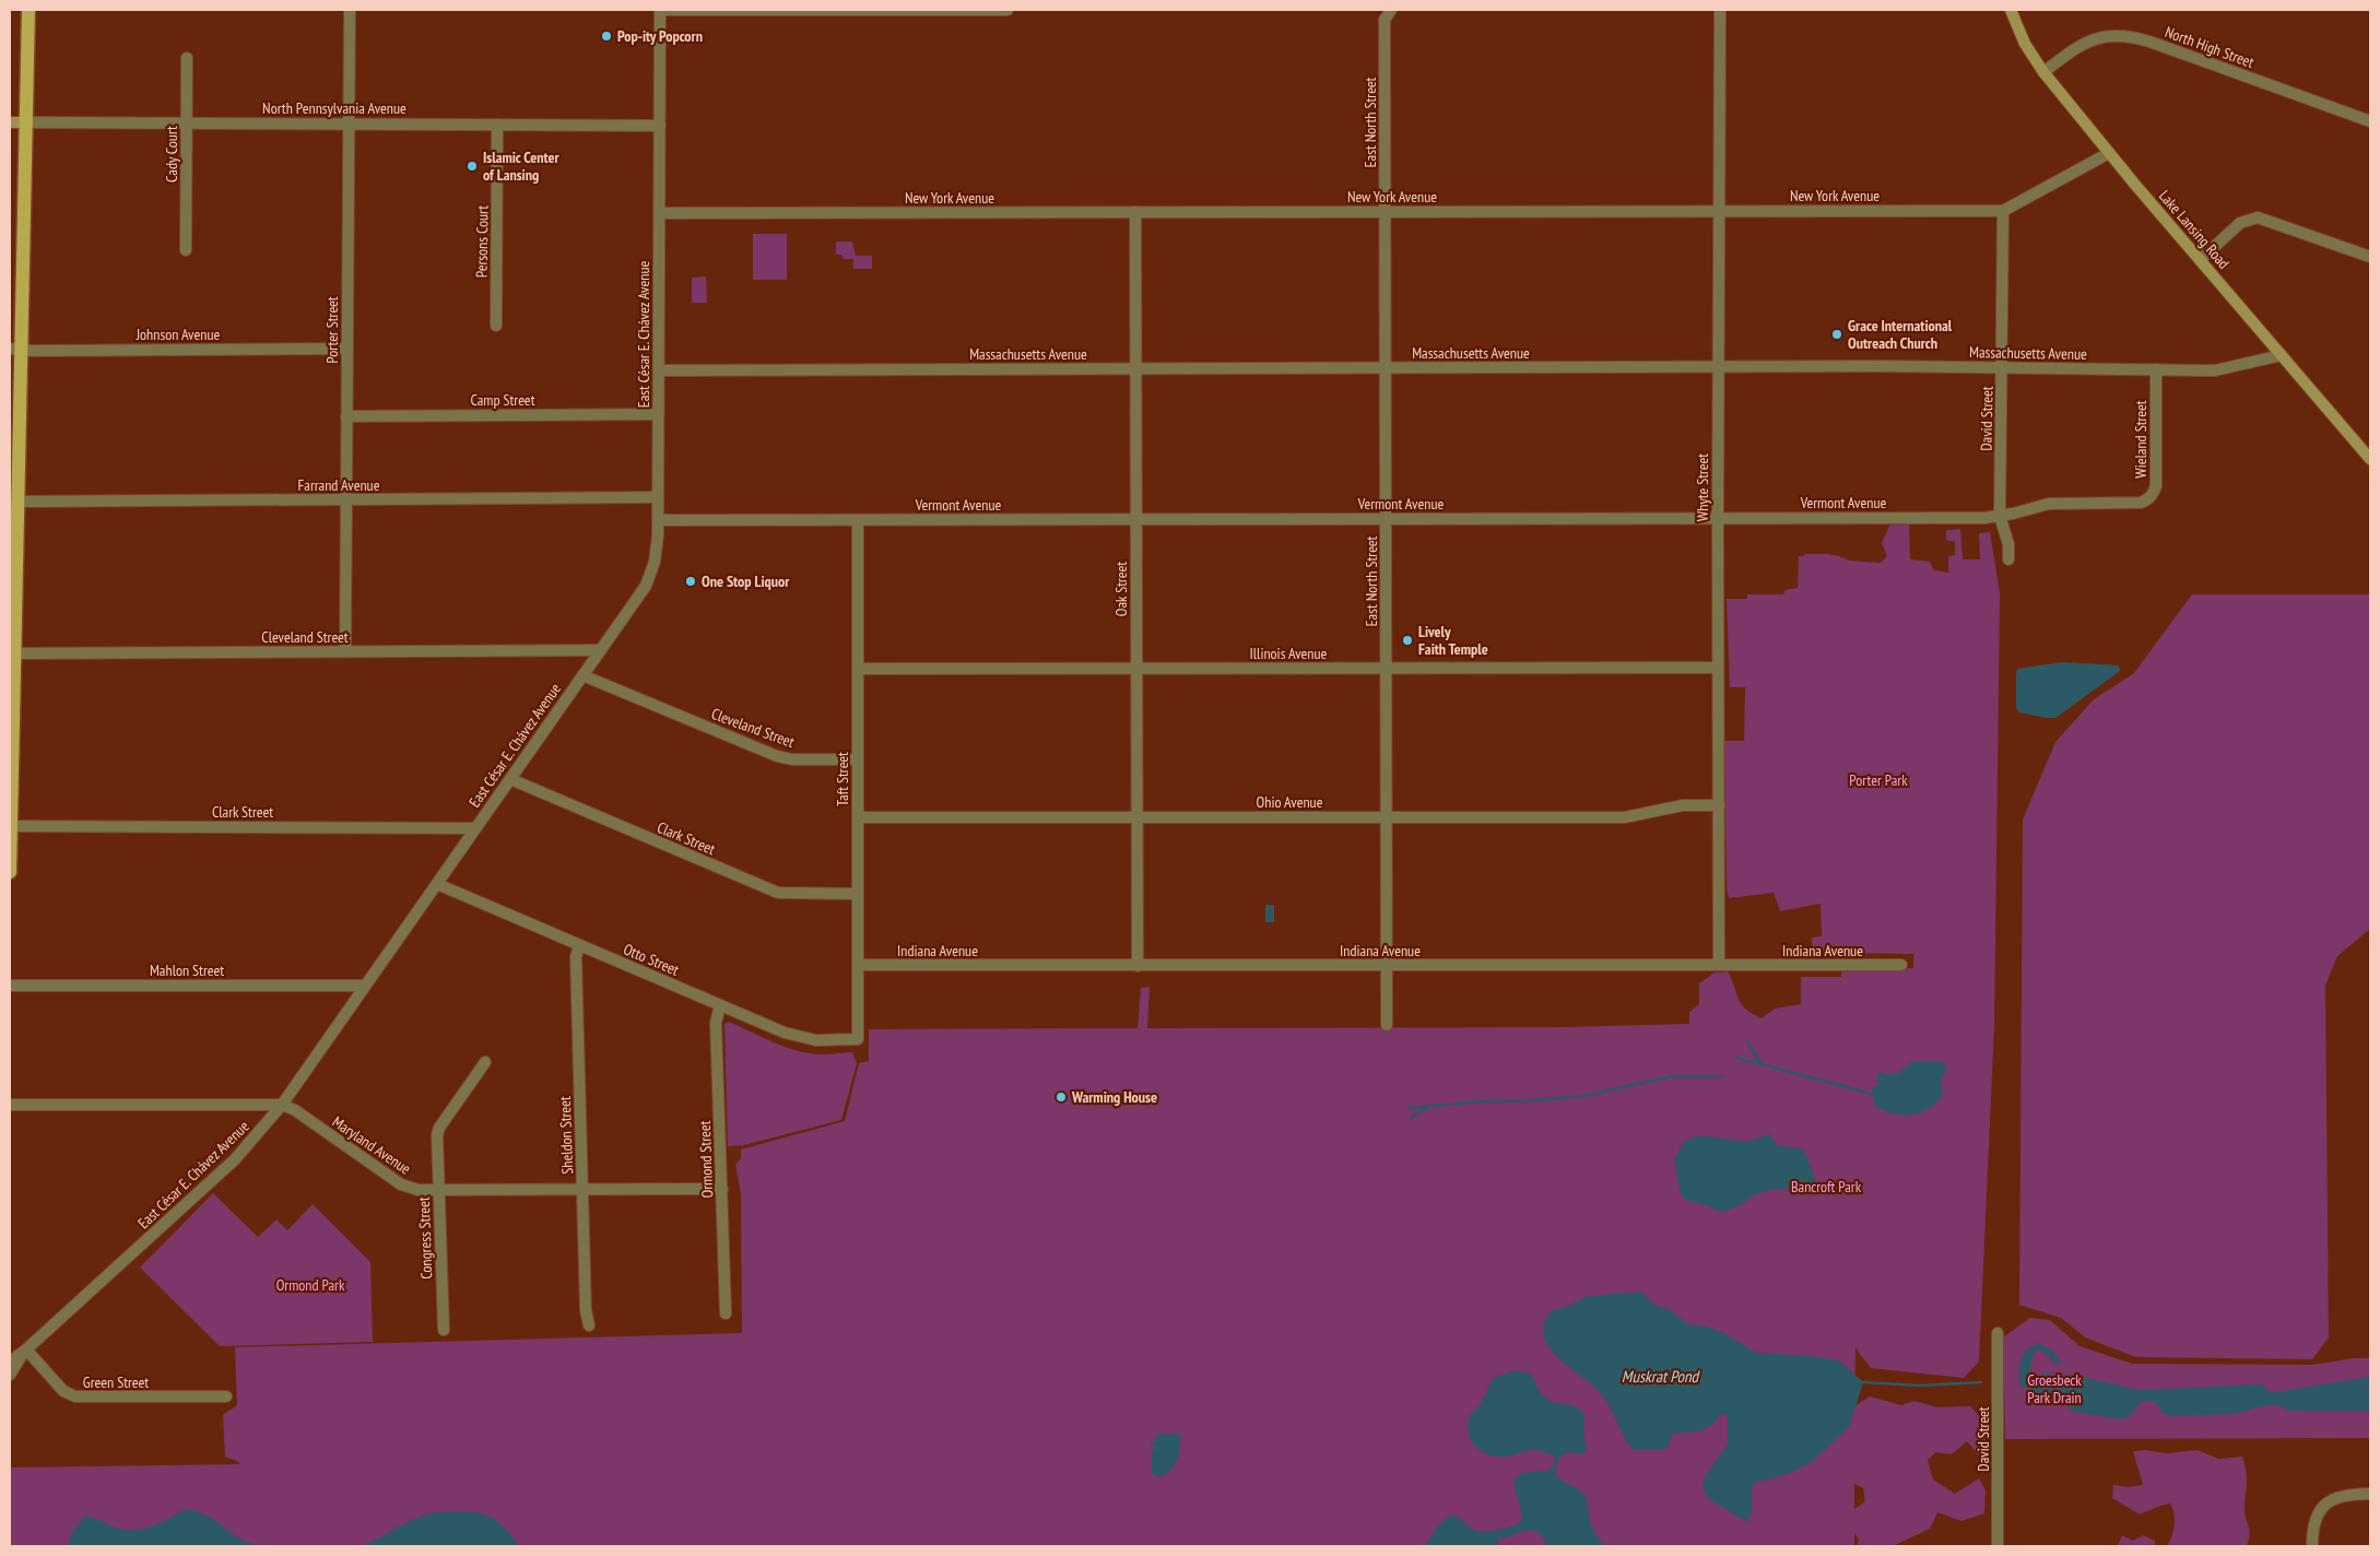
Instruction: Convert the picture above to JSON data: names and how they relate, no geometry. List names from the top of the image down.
{
  "streets": {
    "main road": ["North Pennsylvania Avenue", "Lake Lansing Road"],
    "street": [
      "North High Street",
      "East North Street",
      "Cady Court",
      "New York Avenue",
      "Persons Court",
      "Porter Street",
      "Johnson Avenue",
      "East César E. Chávez Avenue",
      "Massachusetts Avenue",
      "Camp Street",
      "David Street",
      "Wieland Street",
      "Farrand Avenue",
      "Whyte Street",
      "Vermont Avenue",
      "Oak Street",
      "Cleveland Street",
      "Illinois Avenue",
      "Taft Street",
      "Ohio Avenue",
      "Clark Street",
      "Indiana Avenue",
      "Otto Street",
      "Mahlon Street",
      "Sheldon Street",
      "Maryland Avenue",
      "Ormond Street",
      "Congress Street",
      "Green Street"
    ]
  },
  "crossings": [
    ["North High Street", "Lake Lansing Road"],
    ["North Pennsylvania Avenue", "Cady Court"],
    ["North Pennsylvania Avenue", "Persons Court"],
    ["North Pennsylvania Avenue", "Porter Street"],
    ["North Pennsylvania Avenue", "East César E. Chávez Avenue"],
    ["East North Street", "New York Avenue"],
    ["East North Street", "Massachusetts Avenue"],
    ["East North Street", "Vermont Avenue"],
    ["East North Street", "Illinois Avenue"],
    ["East North Street", "Ohio Avenue"],
    ["East North Street", "Indiana Avenue"],
    ["New York Avenue", "Lake Lansing Road"],
    ["New York Avenue", "East César E. Chávez Avenue"],
    ["New York Avenue", "David Street"],
    ["New York Avenue", "Whyte Street"],
    ["New York Avenue", "Oak Street"],
    ["Lake Lansing Road", "Massachusetts Avenue"],
    ["Porter Street", "Johnson Avenue"],
    ["Porter Street", "Camp Street"],
    ["Porter Street", "Farrand Avenue"],
    ["Porter Street", "Cleveland Street"],
    ["East César E. Chávez Avenue", "Massachusetts Avenue"],
    ["East César E. Chávez Avenue", "Camp Street"],
    ["East César E. Chávez Avenue", "Farrand Avenue"],
    ["East César E. Chávez Avenue", "Vermont Avenue"],
    ["East César E. Chávez Avenue", "Cleveland Street"],
    ["East César E. Chávez Avenue", "Clark Street"],
    ["East César E. Chávez Avenue", "Otto Street"],
    ["East César E. Chávez Avenue", "Mahlon Street"],
    ["East César E. Chávez Avenue", "Maryland Avenue"],
    ["East César E. Chávez Avenue", "Green Street"],
    ["Massachusetts Avenue", "David Street"],
    ["Massachusetts Avenue", "Wieland Street"],
    ["Massachusetts Avenue", "Whyte Street"],
    ["Massachusetts Avenue", "Oak Street"],
    ["David Street", "Vermont Avenue"],
    ["Wieland Street", "Vermont Avenue"],
    ["Whyte Street", "Vermont Avenue"],
    ["Whyte Street", "Illinois Avenue"],
    ["Whyte Street", "Ohio Avenue"],
    ["Whyte Street", "Indiana Avenue"],
    ["Vermont Avenue", "Oak Street"],
    ["Vermont Avenue", "Taft Street"],
    ["Oak Street", "Illinois Avenue"],
    ["Oak Street", "Ohio Avenue"],
    ["Oak Street", "Indiana Avenue"],
    ["Cleveland Street", "Taft Street"],
    ["Illinois Avenue", "Taft Street"],
    ["Taft Street", "Ohio Avenue"],
    ["Taft Street", "Clark Street"],
    ["Taft Street", "Indiana Avenue"],
    ["Taft Street", "Otto Street"],
    ["Otto Street", "Sheldon Street"],
    ["Otto Street", "Ormond Street"],
    ["Sheldon Street", "Maryland Avenue"],
    ["Maryland Avenue", "Ormond Street"],
    ["Maryland Avenue", "Congress Street"]
  ],
  "water": ["Muskrat Pond"],
  "parks": [
    "Porter Park",
    "Bancroft Park",
    "Ormond Park",
    "Groesbeck Park Drain"
  ],
  "places": [
    "Pop-ity Popcorn",
    "Islamic Center of Lansing",
    "Grace International Outreach Church",
    "One Stop Liquor",
    "Lively Faith Temple",
    "Warming House"
  ]
}
